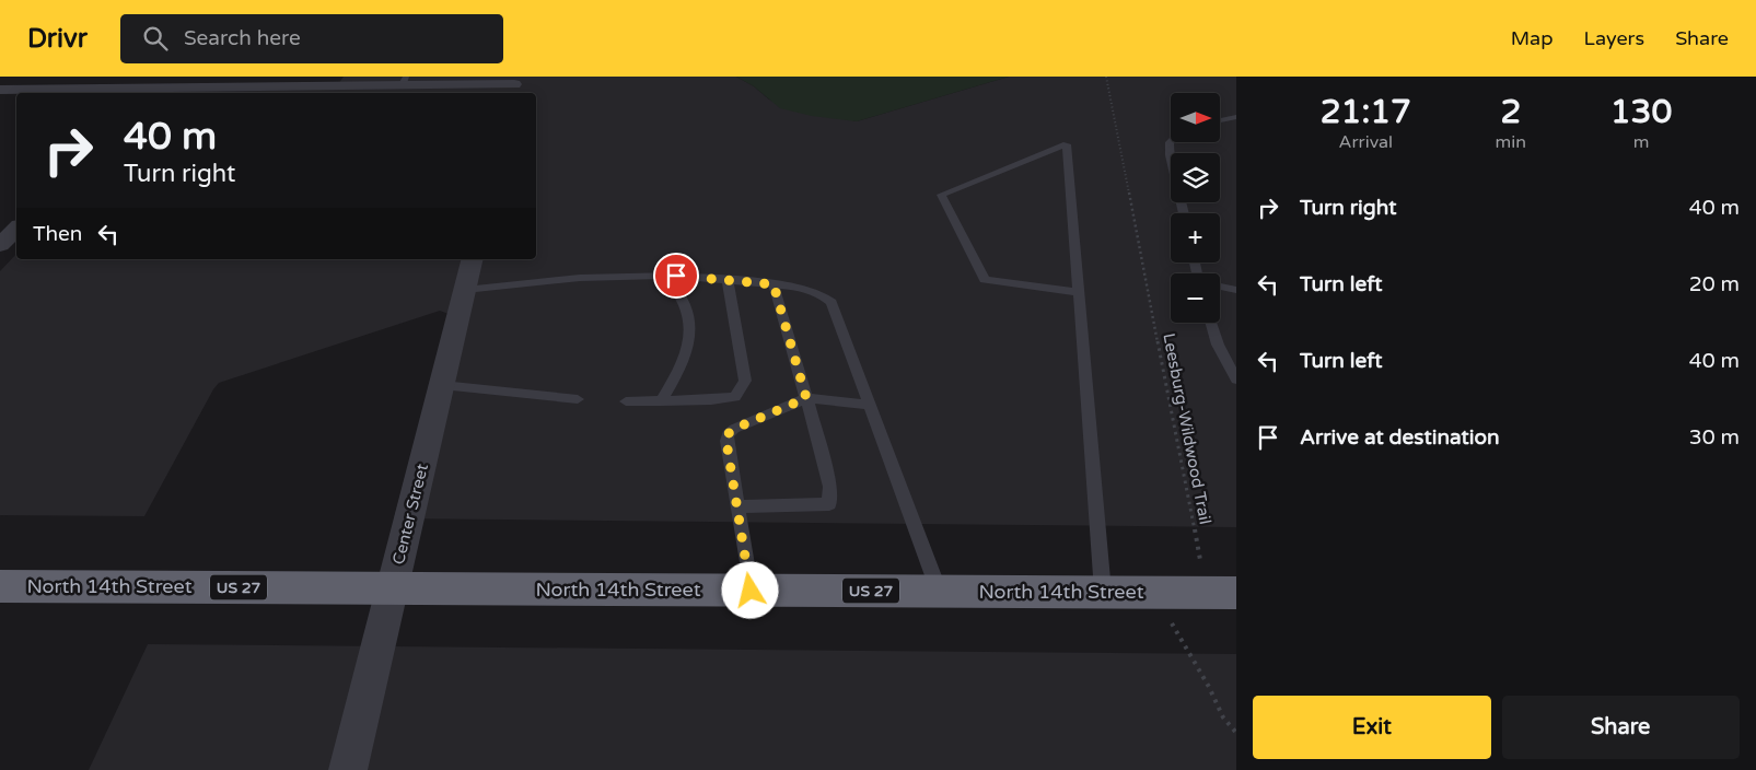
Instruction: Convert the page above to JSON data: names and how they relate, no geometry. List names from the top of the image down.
{
  "streets": {
    "highway": ["North 14th Street", "US 27"],
    "street": ["Center Street"],
    "path": ["Leesburg-Wildwood Trail"]
  },
  "crossings": [
    ["Leesburg-Wildwood Trail", "North 14th Street"],
    ["Center Street", "North 14th Street"]
  ],
  "north": "right",
  "page": {
    "header": "Drivr",
    "search": "Search here",
    "nav": ["Map", "Layers", "Share"],
    "eta": [
      "21:17",
      "Arrival",
      "2",
      "min",
      "130",
      "m"
    ],
    "map_buttons": ["+", "−"],
    "turn": ["40 m", "Turn right"],
    "list": [
      {
        "name": "Turn right",
        "value": "40 m"
      },
      {
        "name": "Turn left",
        "value": "20 m"
      },
      {
        "name": "Turn left",
        "value": "40 m"
      },
      {
        "name": "Arrive at destination",
        "value": "30 m"
      }
    ],
    "then": "Then",
    "buttons": ["Exit", "Share"]
  }
}
